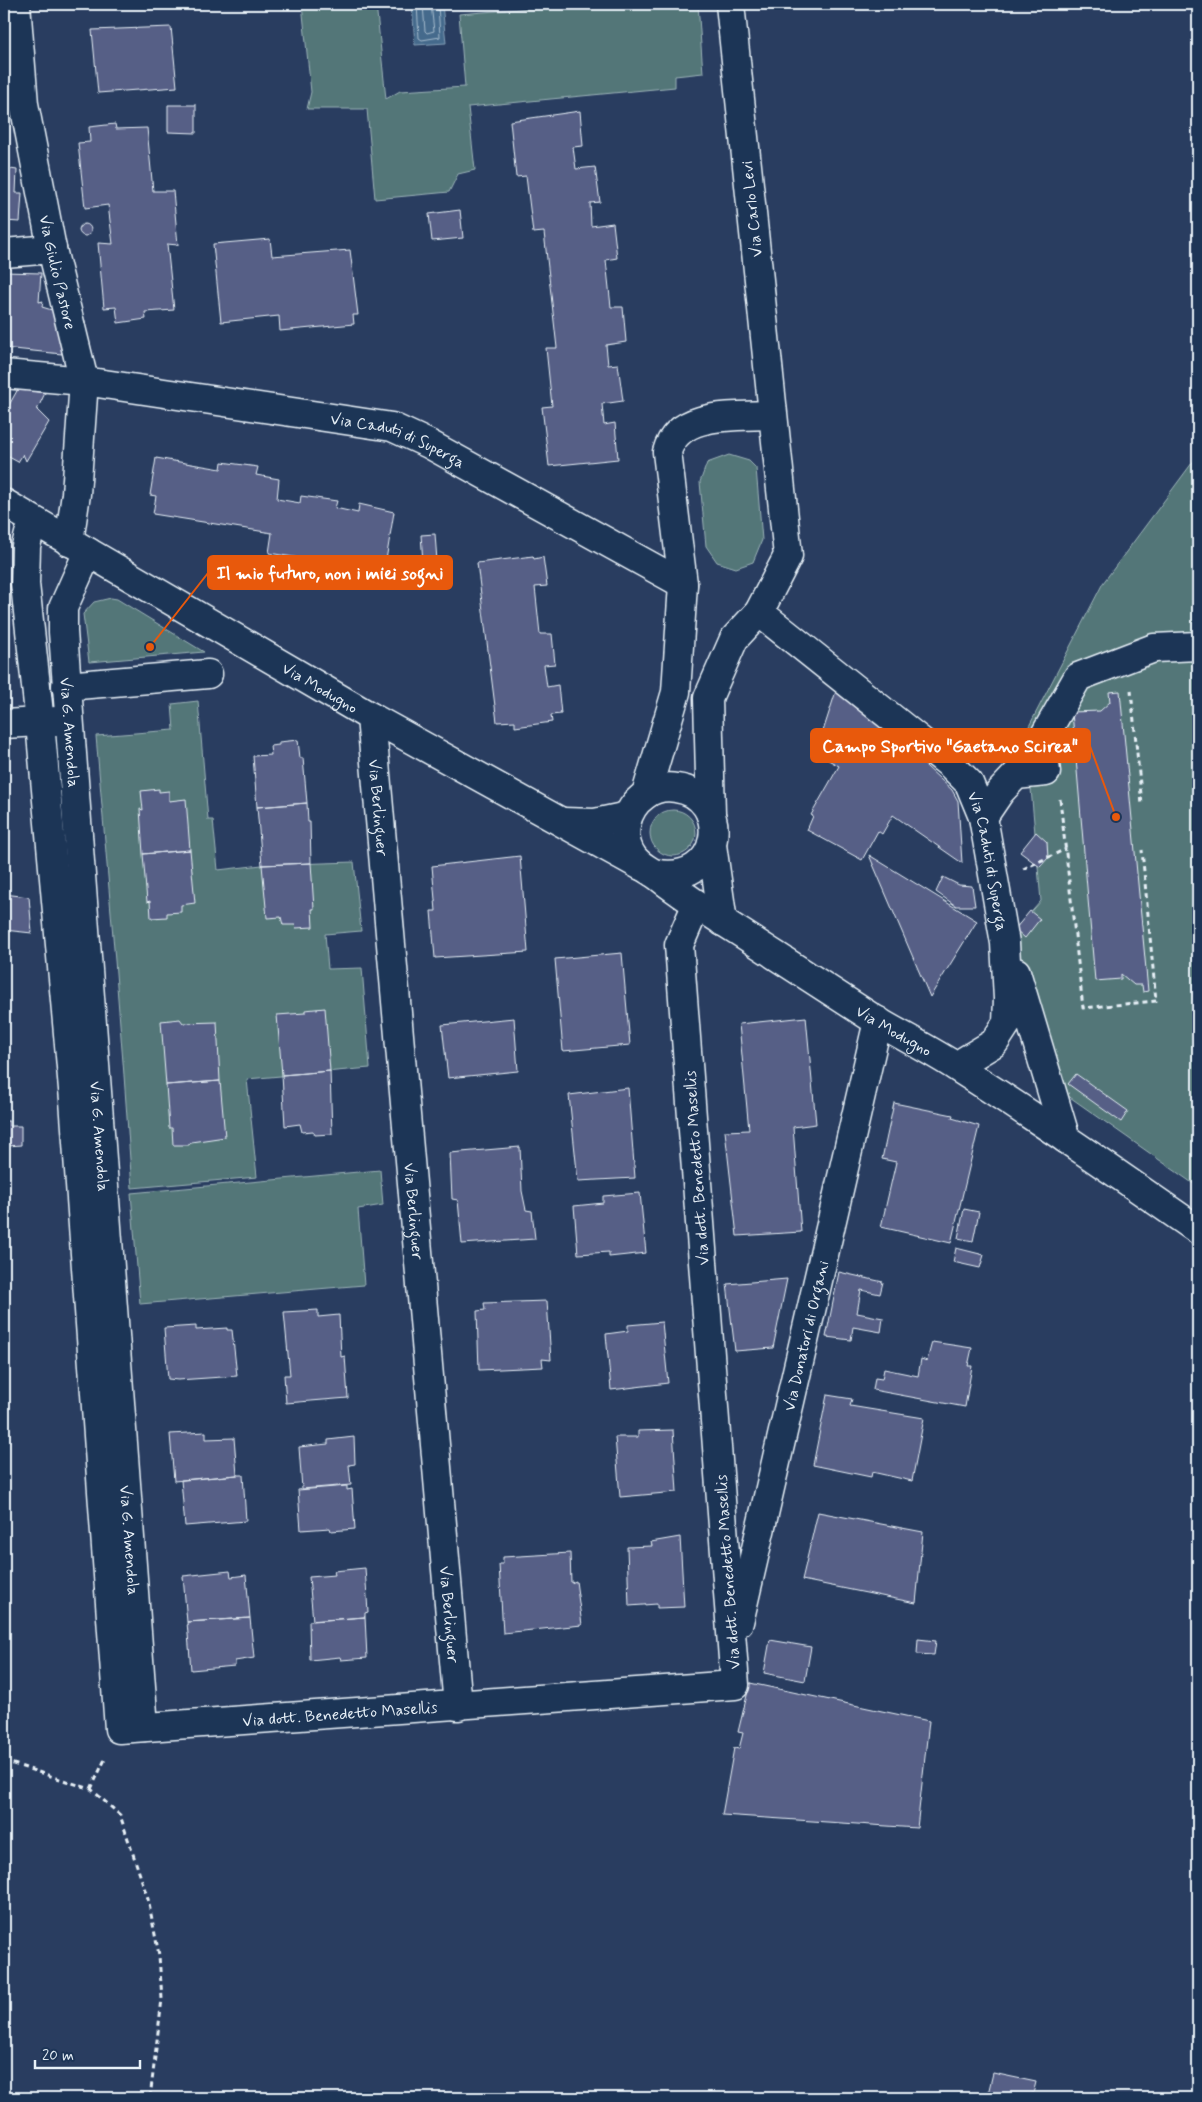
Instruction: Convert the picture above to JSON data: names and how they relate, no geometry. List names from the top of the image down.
{
  "streets": {
    "street": [
      "Via Carlo Levi",
      "Via Giulio Pastore",
      "Via Caduti di Superga",
      "Via Modugno",
      "Via G. Amendola",
      "Via Berlinguer",
      "Via dott. Benedetto Masellis",
      "Via Donatori di Organi"
    ]
  },
  "crossings": [
    ["Via Carlo Levi", "Via Caduti di Superga"],
    ["Via Carlo Levi", "Via Modugno"],
    ["Via Giulio Pastore", "Via Caduti di Superga"],
    ["Via Giulio Pastore", "Via Modugno"],
    ["Via Giulio Pastore", "Via G. Amendola"],
    ["Via Caduti di Superga", "Via Modugno"],
    ["Via Modugno", "Via G. Amendola"],
    ["Via Modugno", "Via Berlinguer"],
    ["Via Modugno", "Via dott. Benedetto Masellis"],
    ["Via Modugno", "Via Donatori di Organi"],
    ["Via G. Amendola", "Via dott. Benedetto Masellis"],
    ["Via Berlinguer", "Via dott. Benedetto Masellis"],
    ["Via dott. Benedetto Masellis", "Via Donatori di Organi"]
  ],
  "places": ["Il mio futuro, non i miei sogni", "Campo Sportivo \"Gaetano Scirea\""],
  "scale_bar": "20 m"
}
